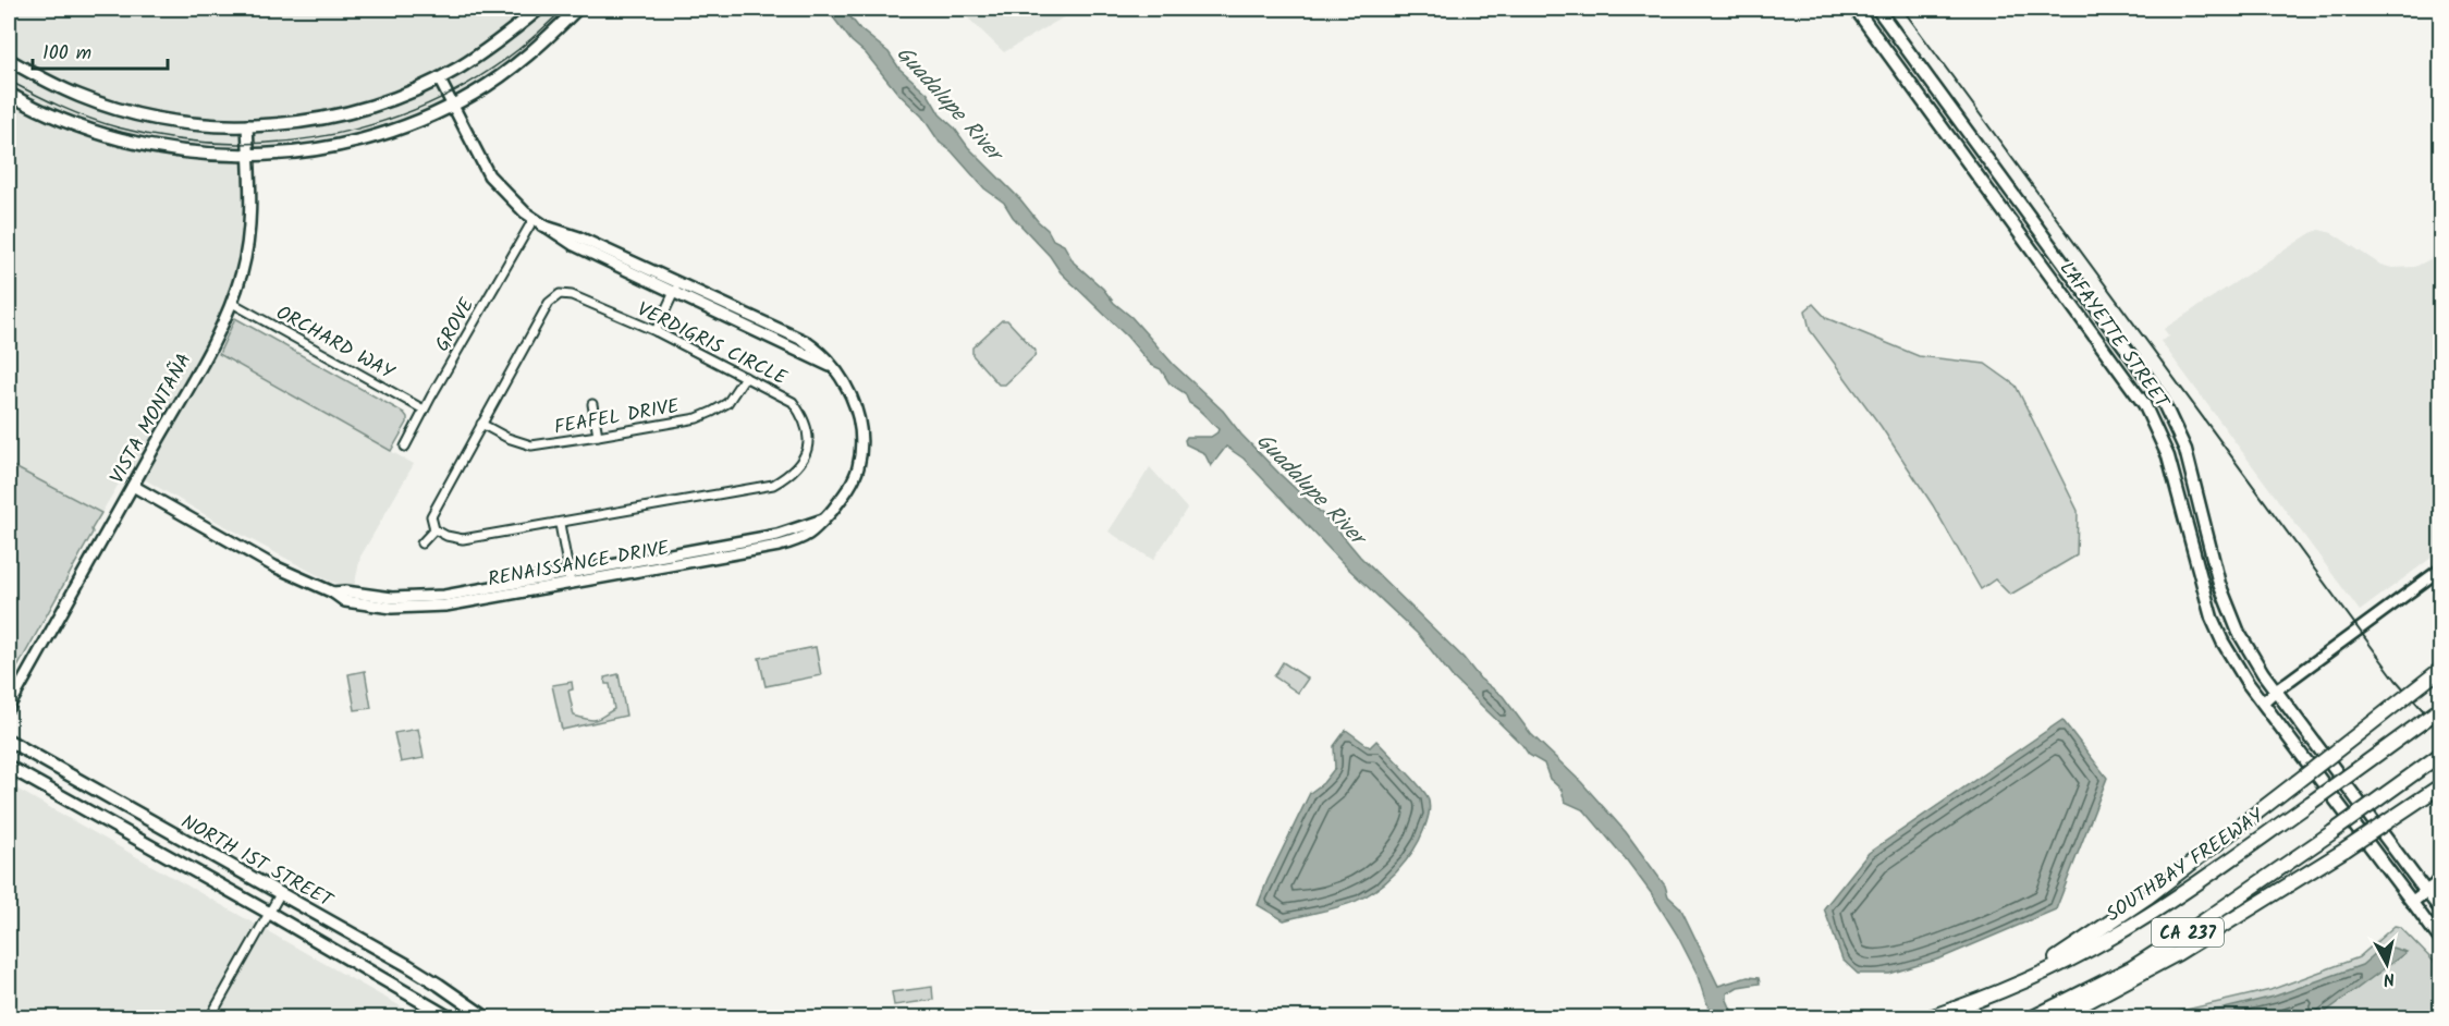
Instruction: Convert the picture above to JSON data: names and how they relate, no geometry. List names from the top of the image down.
{
  "streets": {
    "highway": ["SOUTHBAY FREEWAY", "CA 237"],
    "main road": ["LAFAYETTE STREET", "NORTH 1ST STREET"],
    "street": [
      "GROVE",
      "ORCHARD WAY",
      "VERDIGRIS CIRCLE",
      "FEAFEL DRIVE",
      "VISTA MONTAÑA",
      "RENAISSANCE DRIVE"
    ]
  },
  "crossings": [
    ["GROVE", "ORCHARD WAY"],
    ["GROVE", "RENAISSANCE DRIVE"],
    ["ORCHARD WAY", "VISTA MONTAÑA"],
    ["VERDIGRIS CIRCLE", "FEAFEL DRIVE"],
    ["VISTA MONTAÑA", "RENAISSANCE DRIVE"]
  ],
  "water": ["Guadalupe River"],
  "scale_bar": "100 m",
  "north": "bottom"
}
